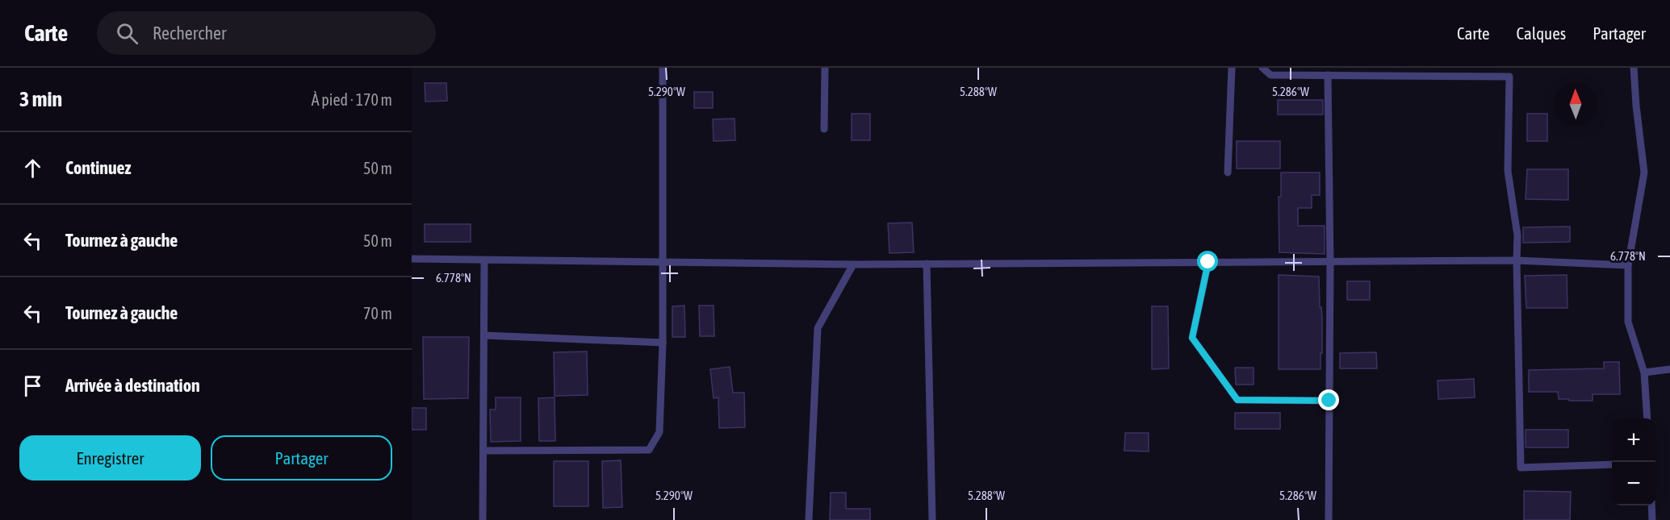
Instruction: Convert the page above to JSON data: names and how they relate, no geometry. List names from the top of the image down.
{
  "north": "top",
  "page": {
    "header": "Carte",
    "search": "Rechercher",
    "nav": ["Carte", "Calques", "Partager"],
    "heading": ["3 min", "À pied · 170 m"],
    "list": [
      ["Continuez", "50 m"],
      ["Tournez à gauche", "50 m"],
      ["Tournez à gauche", "70 m"],
      "Arrivée à destination"
    ],
    "map_buttons": ["+", "−"],
    "buttons": ["Enregistrer", "Partager"]
  },
  "coordinates": [
    "5.290°W",
    "5.288°W",
    "5.286°W",
    "6.778°N"
  ]
}
